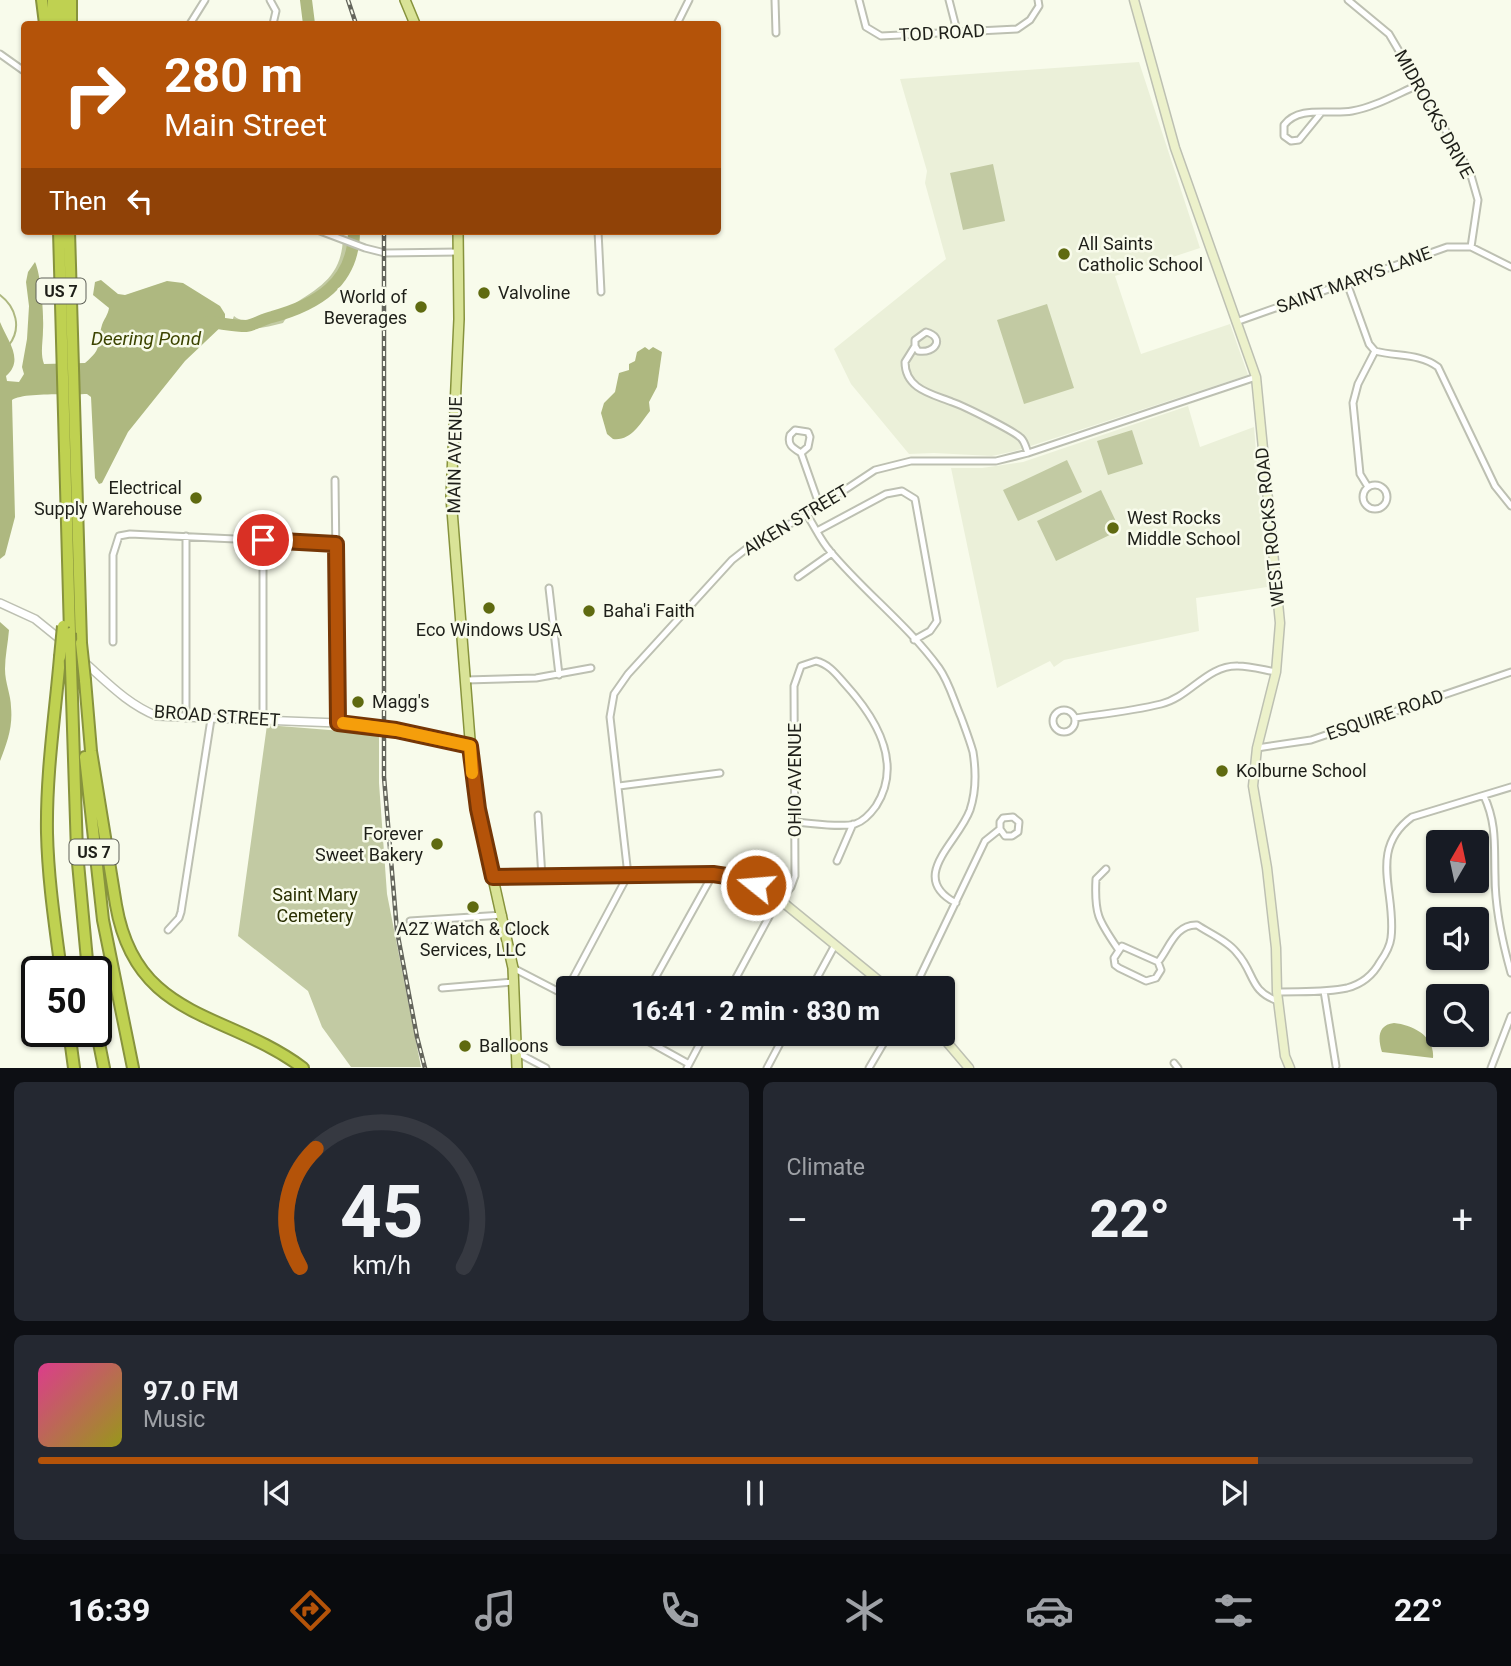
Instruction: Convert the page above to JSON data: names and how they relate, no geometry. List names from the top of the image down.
{
  "streets": {
    "highway": ["US 7"],
    "main road": ["MAIN AVENUE", "WEST ROCKS ROAD"],
    "street": [
      "TOD ROAD",
      "MIDROCKS DRIVE",
      "SAINT MARYS LANE",
      "AIKEN STREET",
      "ESQUIRE ROAD",
      "BROAD STREET",
      "OHIO AVENUE"
    ]
  },
  "crossings": [
    ["MIDROCKS DRIVE", "SAINT MARYS LANE"],
    ["SAINT MARYS LANE", "WEST ROCKS ROAD"],
    ["MAIN AVENUE", "BROAD STREET"],
    ["AIKEN STREET", "WEST ROCKS ROAD"],
    ["WEST ROCKS ROAD", "ESQUIRE ROAD"]
  ],
  "water": ["Deering Pond"],
  "parks": ["Saint Mary Cemetery"],
  "places": [
    "All Saints Catholic School",
    "Valvoline",
    "World of Beverages",
    "Electrical Supply Warehouse",
    "West Rocks Middle School",
    "Eco Windows USA",
    "Baha'i Faith",
    "Magg's",
    "Kolburne School",
    "Forever Sweet Bakery",
    "A2Z Watch & Clock Services, LLC",
    "Balloons"
  ],
  "north": "top",
  "page": {
    "turn": ["280 m", "Main Street"],
    "then": "Then",
    "limit": "50",
    "trip": "16:41 · 2 min · 830 m",
    "tile": "Climate",
    "heat": ["−", "22°", "+"],
    "song": ["97.0 FM", "Music"],
    "tabs": ["16:39", "22°"],
    "gauge": ["45", "km/h"]
  }
}
